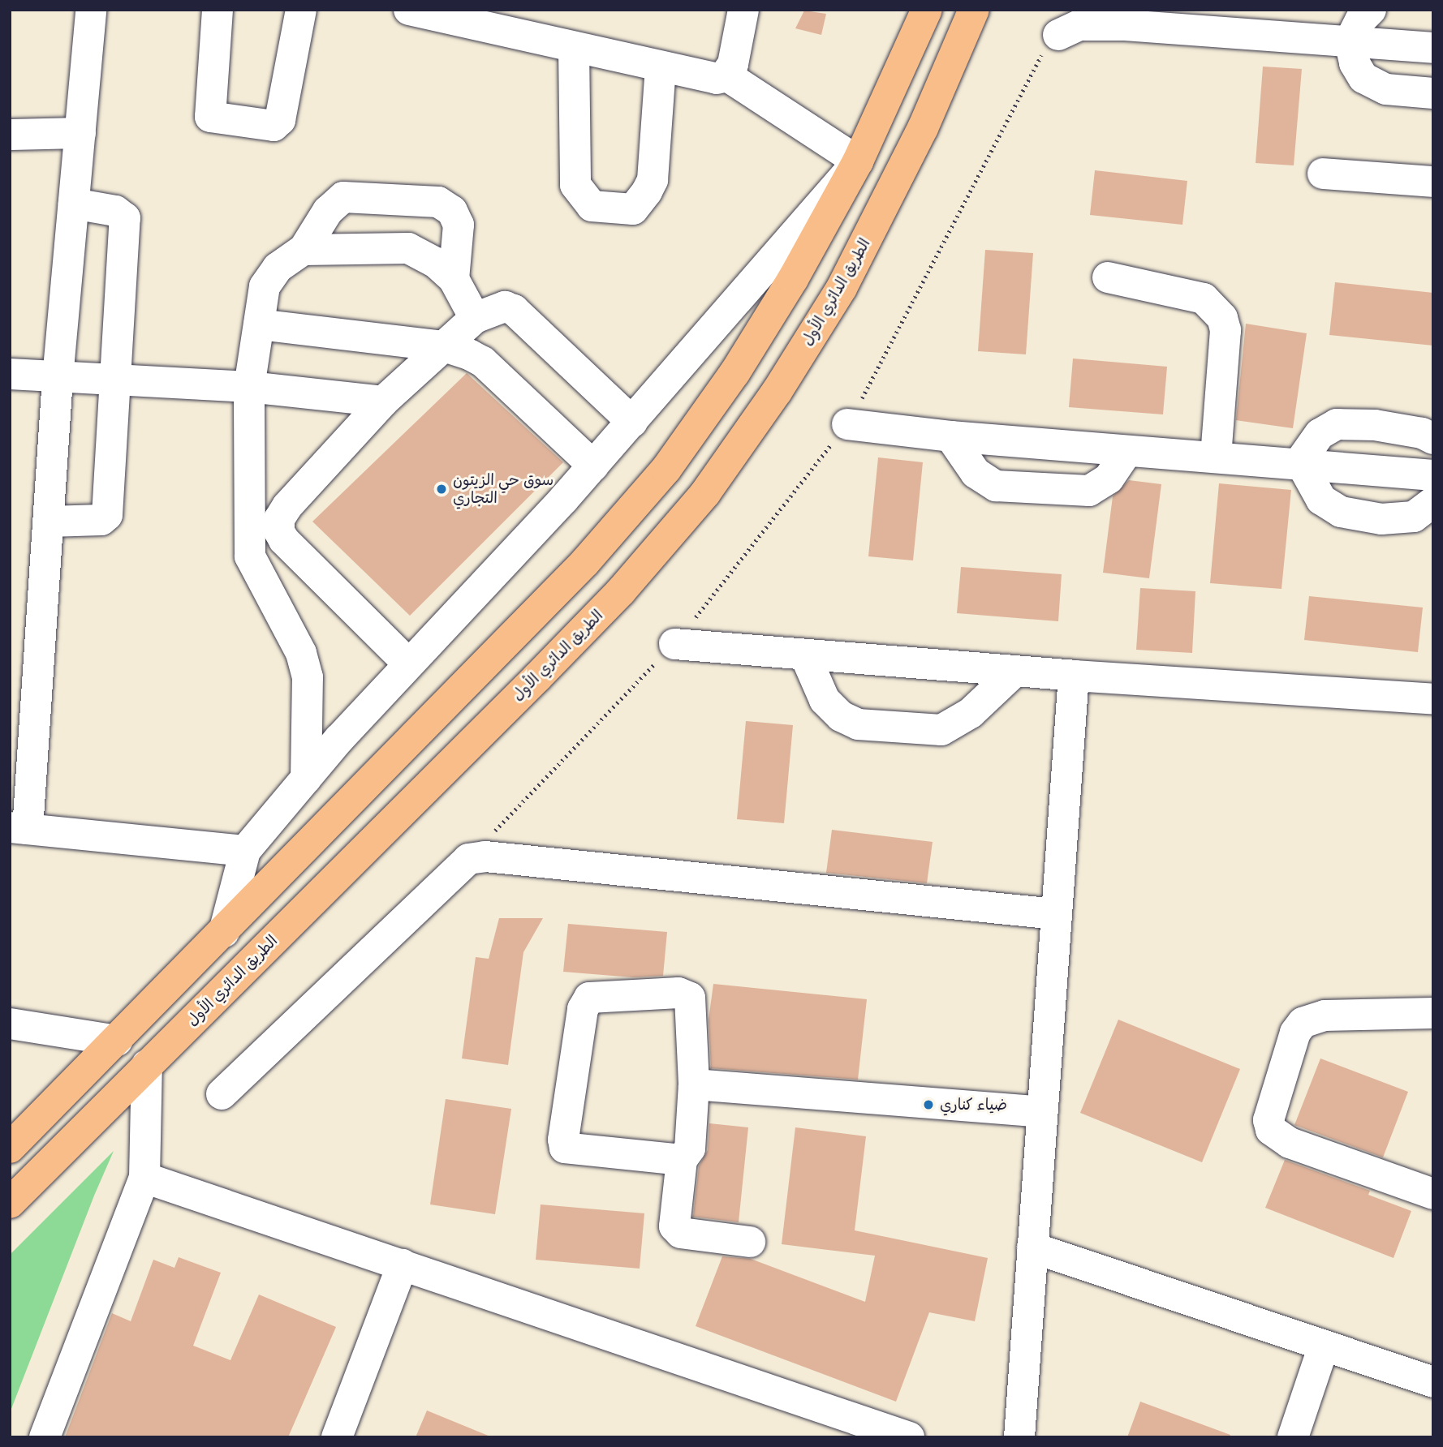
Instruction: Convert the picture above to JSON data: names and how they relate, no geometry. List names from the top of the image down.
{
  "streets": {
    "main road": ["الطريق الدائري الأول"]
  },
  "places": ["سوق حي الزيتون التجاري", "ضياء كناري"]
}
